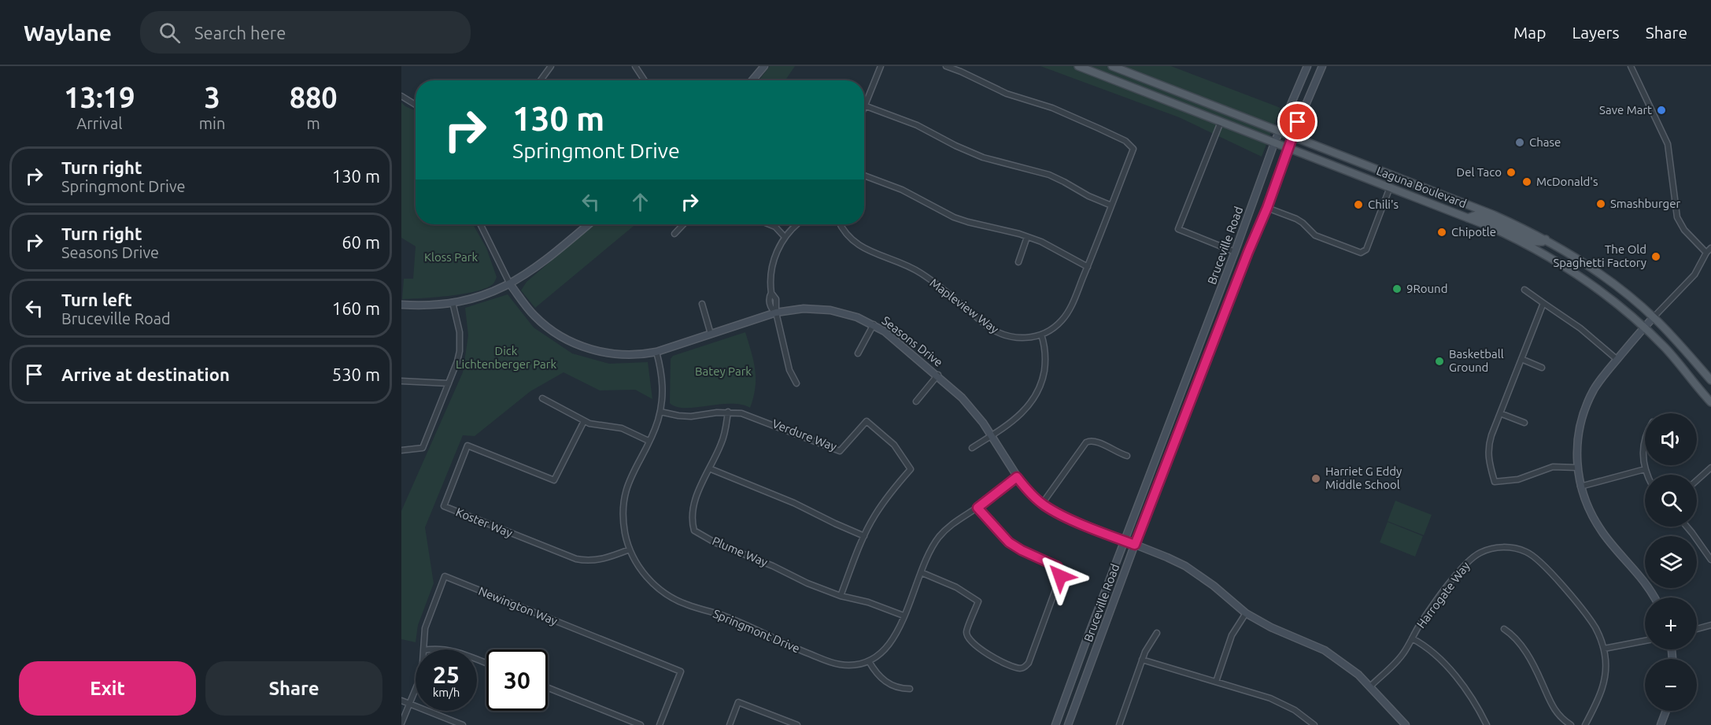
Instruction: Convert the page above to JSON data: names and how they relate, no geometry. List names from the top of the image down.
{
  "streets": {
    "main road": ["Laguna Boulevard"],
    "street": [
      "Bruceville Road",
      "Mapleview Way",
      "Seasons Drive",
      "Verdure Way",
      "Koster Way",
      "Plume Way",
      "Harrogate Way",
      "Newington Way",
      "Springmont Drive"
    ]
  },
  "crossings": [
    ["Laguna Boulevard", "Bruceville Road"],
    ["Bruceville Road", "Seasons Drive"],
    ["Seasons Drive", "Harrogate Way"],
    ["Seasons Drive", "Springmont Drive"],
    ["Verdure Way", "Plume Way"],
    ["Verdure Way", "Springmont Drive"],
    ["Koster Way", "Springmont Drive"]
  ],
  "parks": ["Kloss Park", "Dick Lichtenberger Park", "Batey Park"],
  "places": [
    "Save Mart",
    "Chase",
    "Del Taco",
    "McDonald's",
    "Smashburger",
    "Chili's",
    "Chipotle",
    "The Old Spaghetti Factory",
    "9Round",
    "Basketball Ground",
    "Harriet G Eddy Middle School"
  ],
  "page": {
    "header": "Waylane",
    "search": "Search here",
    "nav": ["Map", "Layers", "Share"],
    "eta": [
      "13:19",
      "Arrival",
      "3",
      "min",
      "880",
      "m"
    ],
    "turn": ["130 m", "Springmont Drive"],
    "list": [
      {
        "name": "Turn right",
        "note": "Springmont Drive",
        "value": "130 m"
      },
      {
        "name": "Turn right",
        "note": "Seasons Drive",
        "value": "60 m"
      },
      {
        "name": "Turn left",
        "note": "Bruceville Road",
        "value": "160 m"
      },
      {
        "name": "Arrive at destination",
        "value": "530 m"
      }
    ],
    "map_buttons": ["+", "−"],
    "speed": "25 km/h",
    "limit": "30",
    "buttons": ["Exit", "Share"]
  }
}
